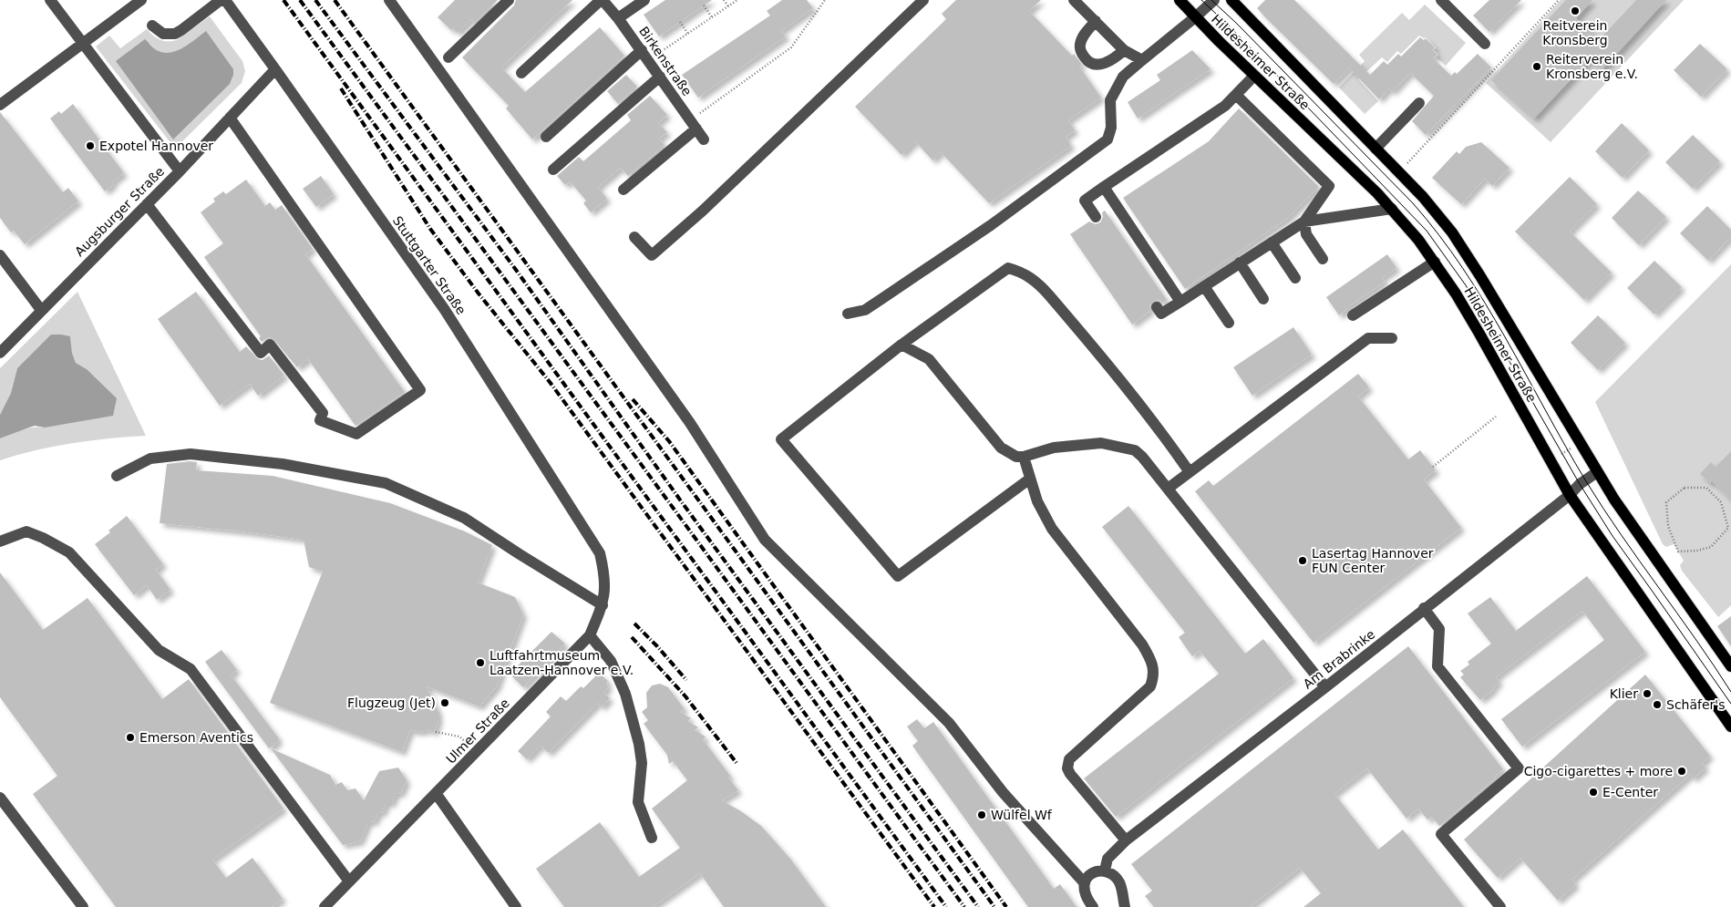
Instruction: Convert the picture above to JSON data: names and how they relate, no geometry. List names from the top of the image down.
{
  "streets": {
    "main road": ["Hildesheimer Straße"],
    "street": [
      "Birkenstraße",
      "Augsburger Straße",
      "Stuttgarter Straße",
      "Am Brabrinke",
      "Ulmer Straße"
    ]
  },
  "crossings": [
    ["Hildesheimer Straße", "Am Brabrinke"],
    ["Augsburger Straße", "Stuttgarter Straße"],
    ["Stuttgarter Straße", "Ulmer Straße"]
  ],
  "places": [
    "Reitverein Kronsberg",
    "Reiterverein Kronsberg e.V.",
    "Expotel Hannover",
    "Lasertag Hannover FUN Center",
    "Luftfahrtmuseum Laatzen-Hannover e.V.",
    "Klier",
    "Flugzeug (Jet)",
    "Schäfer's",
    "Emerson Aventics",
    "Cigo-cigarettes + more",
    "E-Center",
    "Wülfel Wf"
  ]
}
